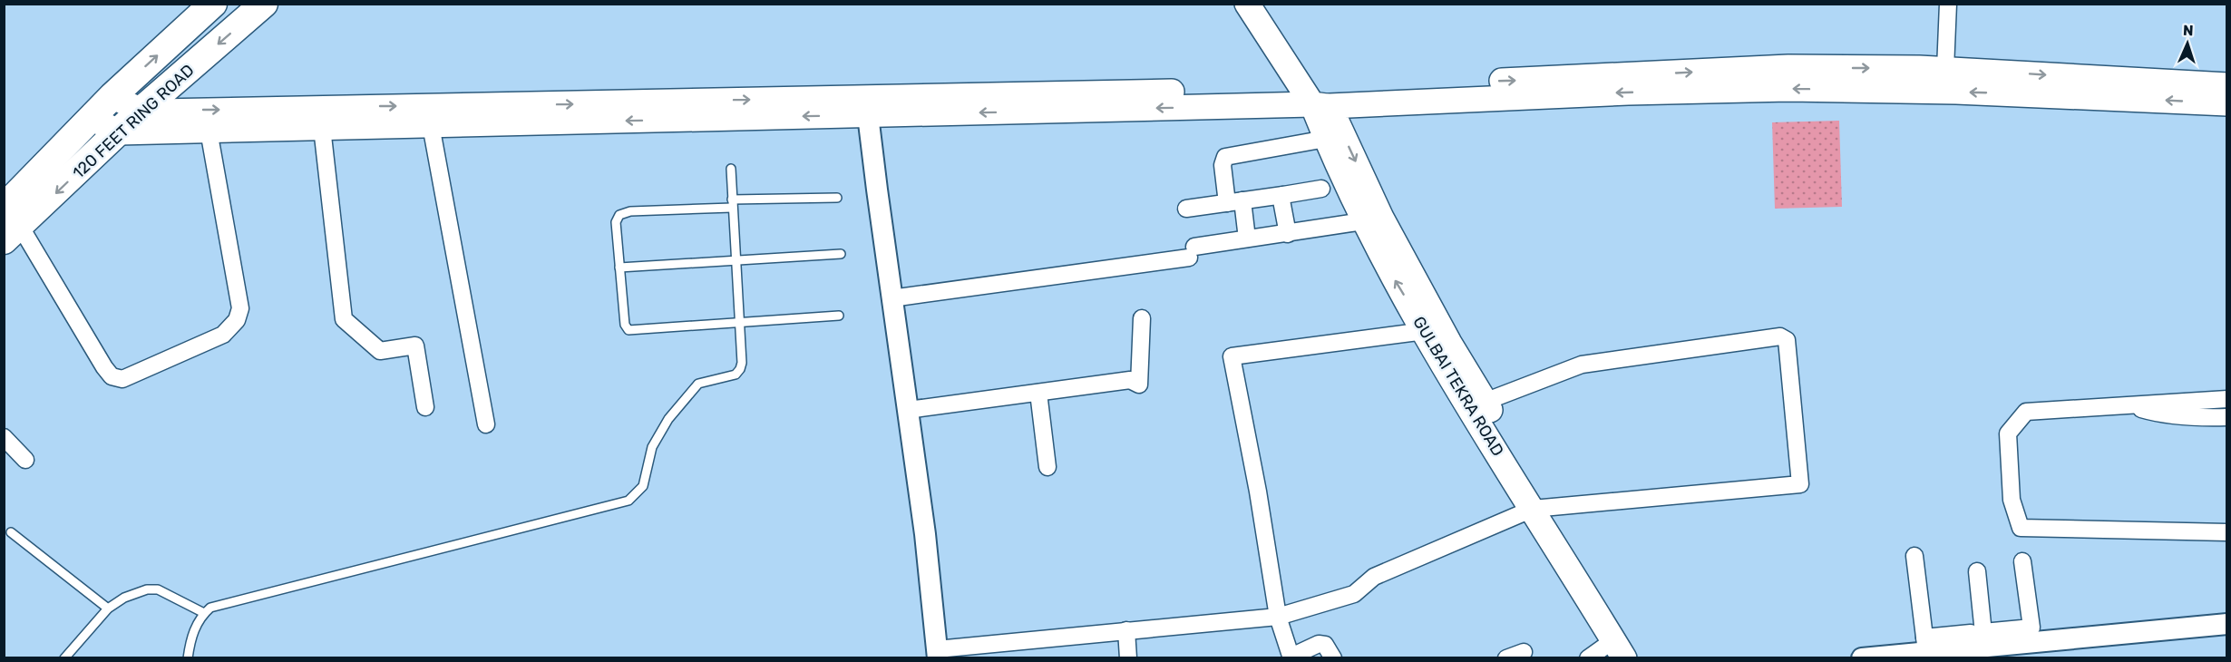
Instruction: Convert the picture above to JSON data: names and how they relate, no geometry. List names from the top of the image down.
{
  "streets": {
    "main road": ["120 FEET RING ROAD", "GULBAI TEKRA ROAD"]
  },
  "north": "top"
}
